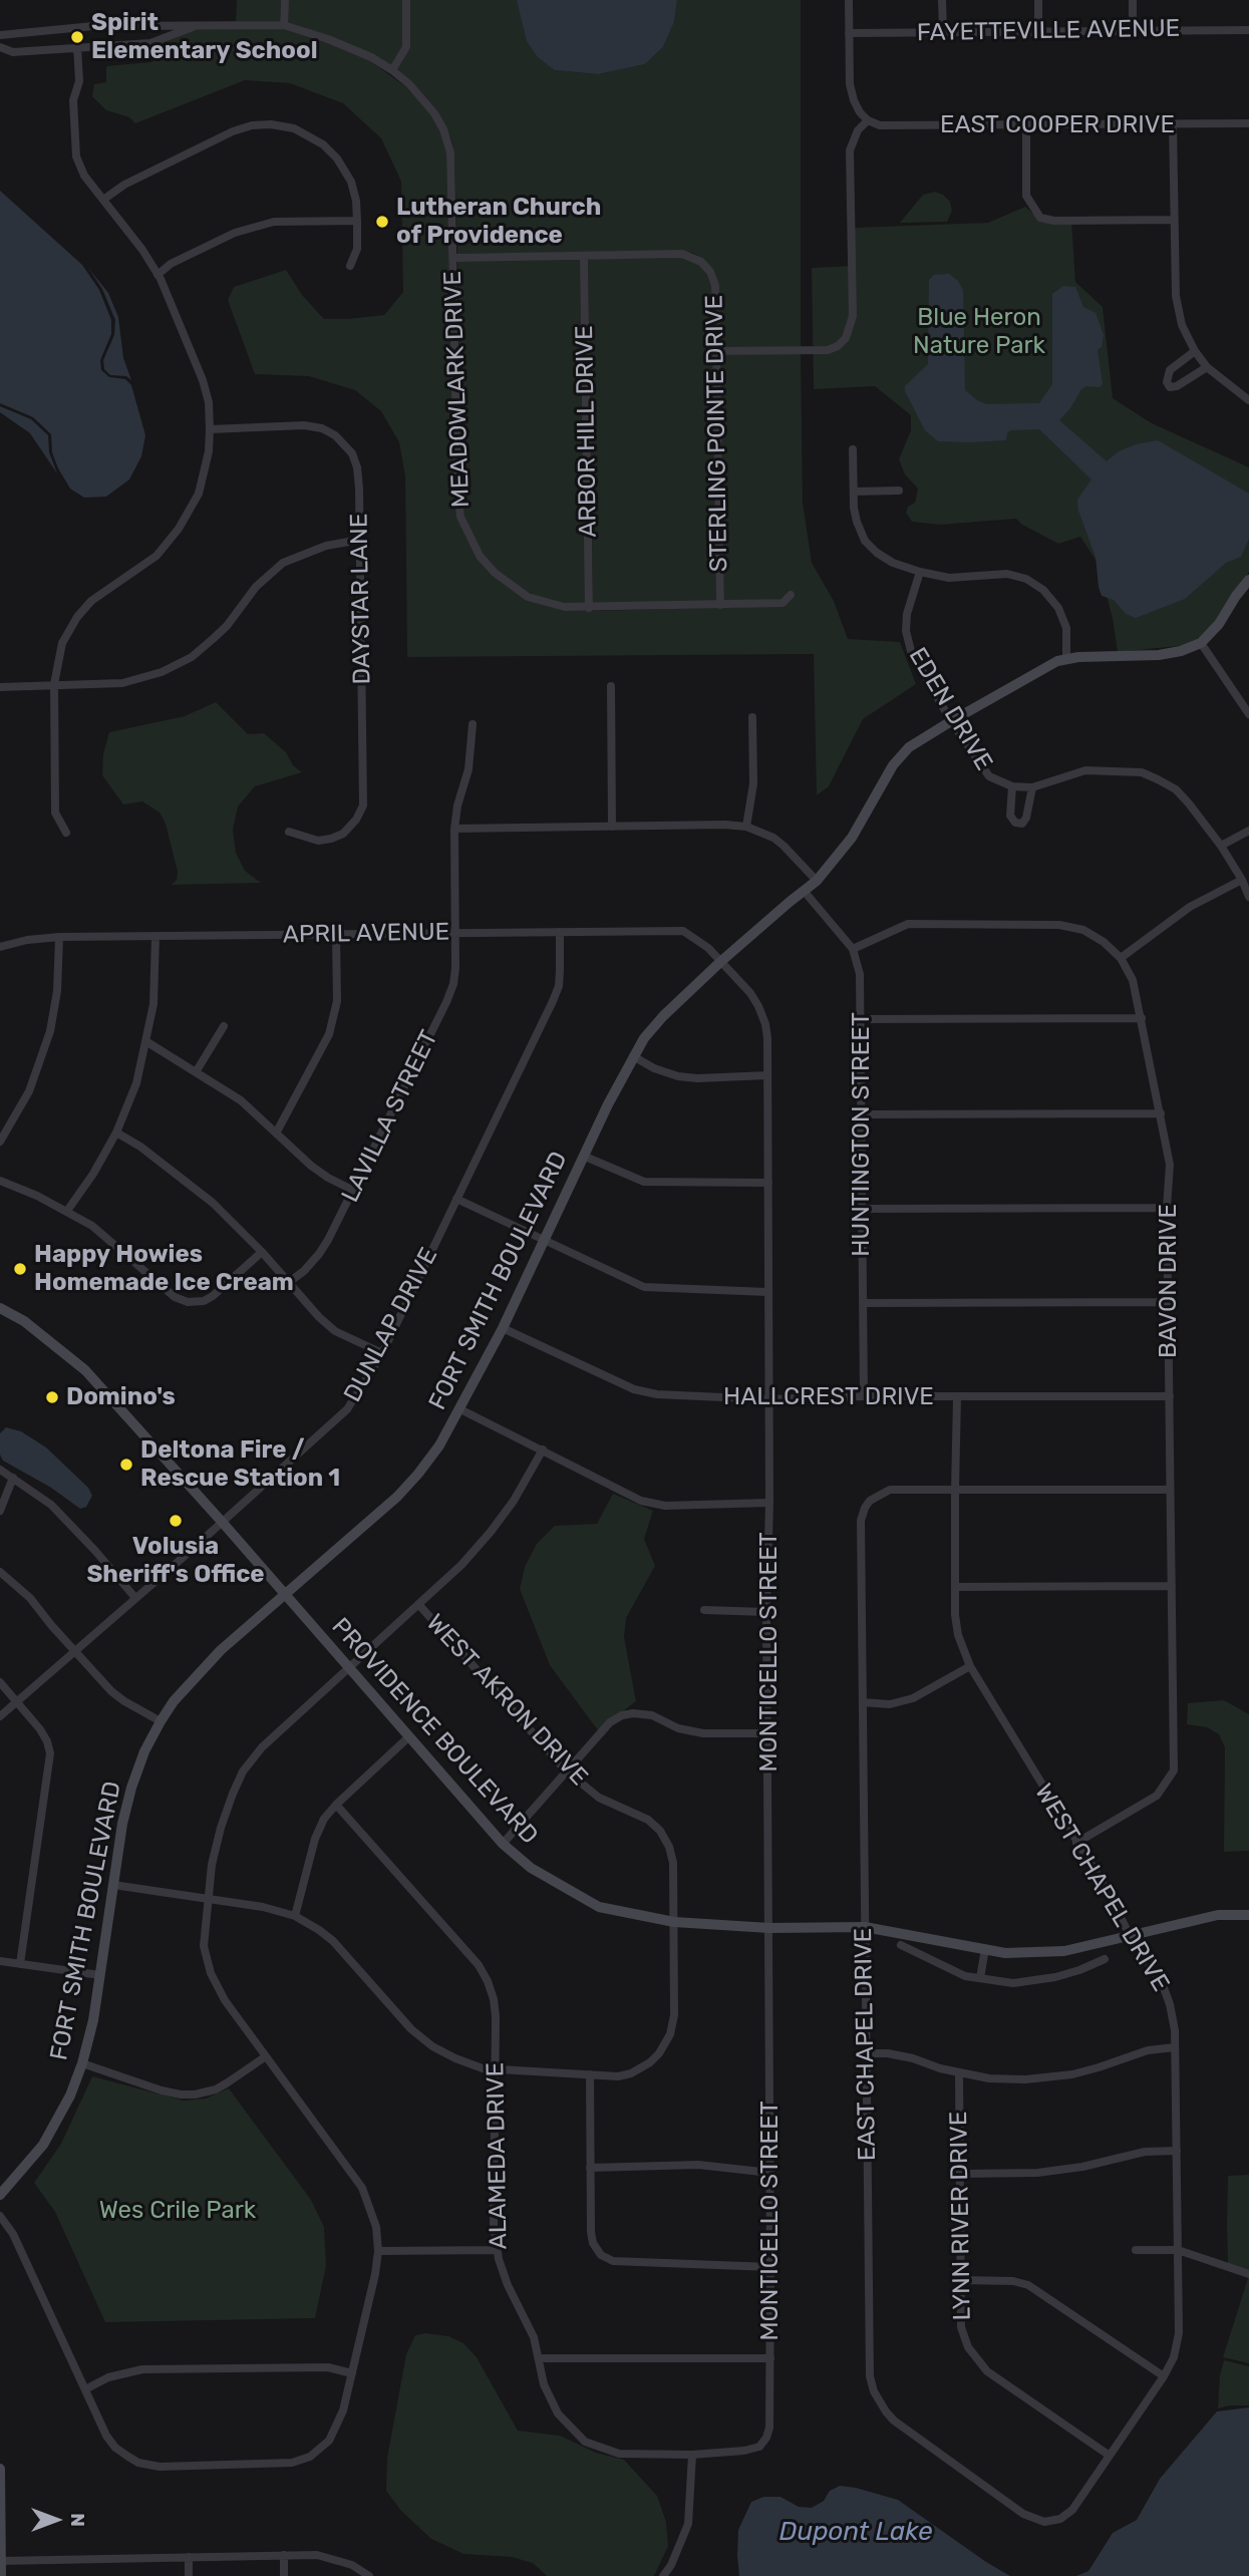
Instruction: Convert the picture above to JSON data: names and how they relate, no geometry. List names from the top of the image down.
{
  "streets": {
    "street": [
      "FAYETTEVILLE AVENUE",
      "EAST COOPER DRIVE",
      "MEADOWLARK DRIVE",
      "ARBOR HILL DRIVE",
      "STERLING POINTE DRIVE",
      "DAYSTAR LANE",
      "EDEN DRIVE",
      "APRIL AVENUE",
      "LAVILLA STREET",
      "HUNTINGTON STREET",
      "FORT SMITH BOULEVARD",
      "BAVON DRIVE",
      "DUNLAP DRIVE",
      "HALLCREST DRIVE",
      "MONTICELLO STREET",
      "WEST AKRON DRIVE",
      "PROVIDENCE BOULEVARD",
      "WEST CHAPEL DRIVE",
      "EAST CHAPEL DRIVE",
      "ALAMEDA DRIVE",
      "LYNN RIVER DRIVE"
    ]
  },
  "crossings": [
    ["MEADOWLARK DRIVE", "ARBOR HILL DRIVE"],
    ["MEADOWLARK DRIVE", "STERLING POINTE DRIVE"],
    ["ARBOR HILL DRIVE", "STERLING POINTE DRIVE"],
    ["EDEN DRIVE", "FORT SMITH BOULEVARD"],
    ["APRIL AVENUE", "LAVILLA STREET"],
    ["APRIL AVENUE", "FORT SMITH BOULEVARD"],
    ["APRIL AVENUE", "DUNLAP DRIVE"],
    ["APRIL AVENUE", "MONTICELLO STREET"],
    ["HUNTINGTON STREET", "FORT SMITH BOULEVARD"],
    ["HUNTINGTON STREET", "BAVON DRIVE"],
    ["HUNTINGTON STREET", "HALLCREST DRIVE"],
    ["FORT SMITH BOULEVARD", "HALLCREST DRIVE"],
    ["FORT SMITH BOULEVARD", "MONTICELLO STREET"],
    ["FORT SMITH BOULEVARD", "WEST AKRON DRIVE"],
    ["FORT SMITH BOULEVARD", "PROVIDENCE BOULEVARD"],
    ["BAVON DRIVE", "HALLCREST DRIVE"],
    ["BAVON DRIVE", "WEST CHAPEL DRIVE"],
    ["DUNLAP DRIVE", "PROVIDENCE BOULEVARD"],
    ["HALLCREST DRIVE", "MONTICELLO STREET"],
    ["HALLCREST DRIVE", "WEST CHAPEL DRIVE"],
    ["MONTICELLO STREET", "PROVIDENCE BOULEVARD"],
    ["MONTICELLO STREET", "ALAMEDA DRIVE"],
    ["WEST AKRON DRIVE", "PROVIDENCE BOULEVARD"],
    ["WEST AKRON DRIVE", "ALAMEDA DRIVE"],
    ["PROVIDENCE BOULEVARD", "WEST CHAPEL DRIVE"],
    ["PROVIDENCE BOULEVARD", "EAST CHAPEL DRIVE"],
    ["WEST CHAPEL DRIVE", "EAST CHAPEL DRIVE"],
    ["WEST CHAPEL DRIVE", "LYNN RIVER DRIVE"]
  ],
  "water": ["Dupont Lake"],
  "parks": ["Blue Heron Nature Park", "Wes Crile Park"],
  "places": [
    "Spirit Elementary School",
    "Lutheran Church of Providence",
    "Happy Howies Homemade Ice Cream",
    "Domino's",
    "Deltona Fire / Rescue Station 1",
    "Volusia Sheriff's Office"
  ],
  "north": "right"
}
